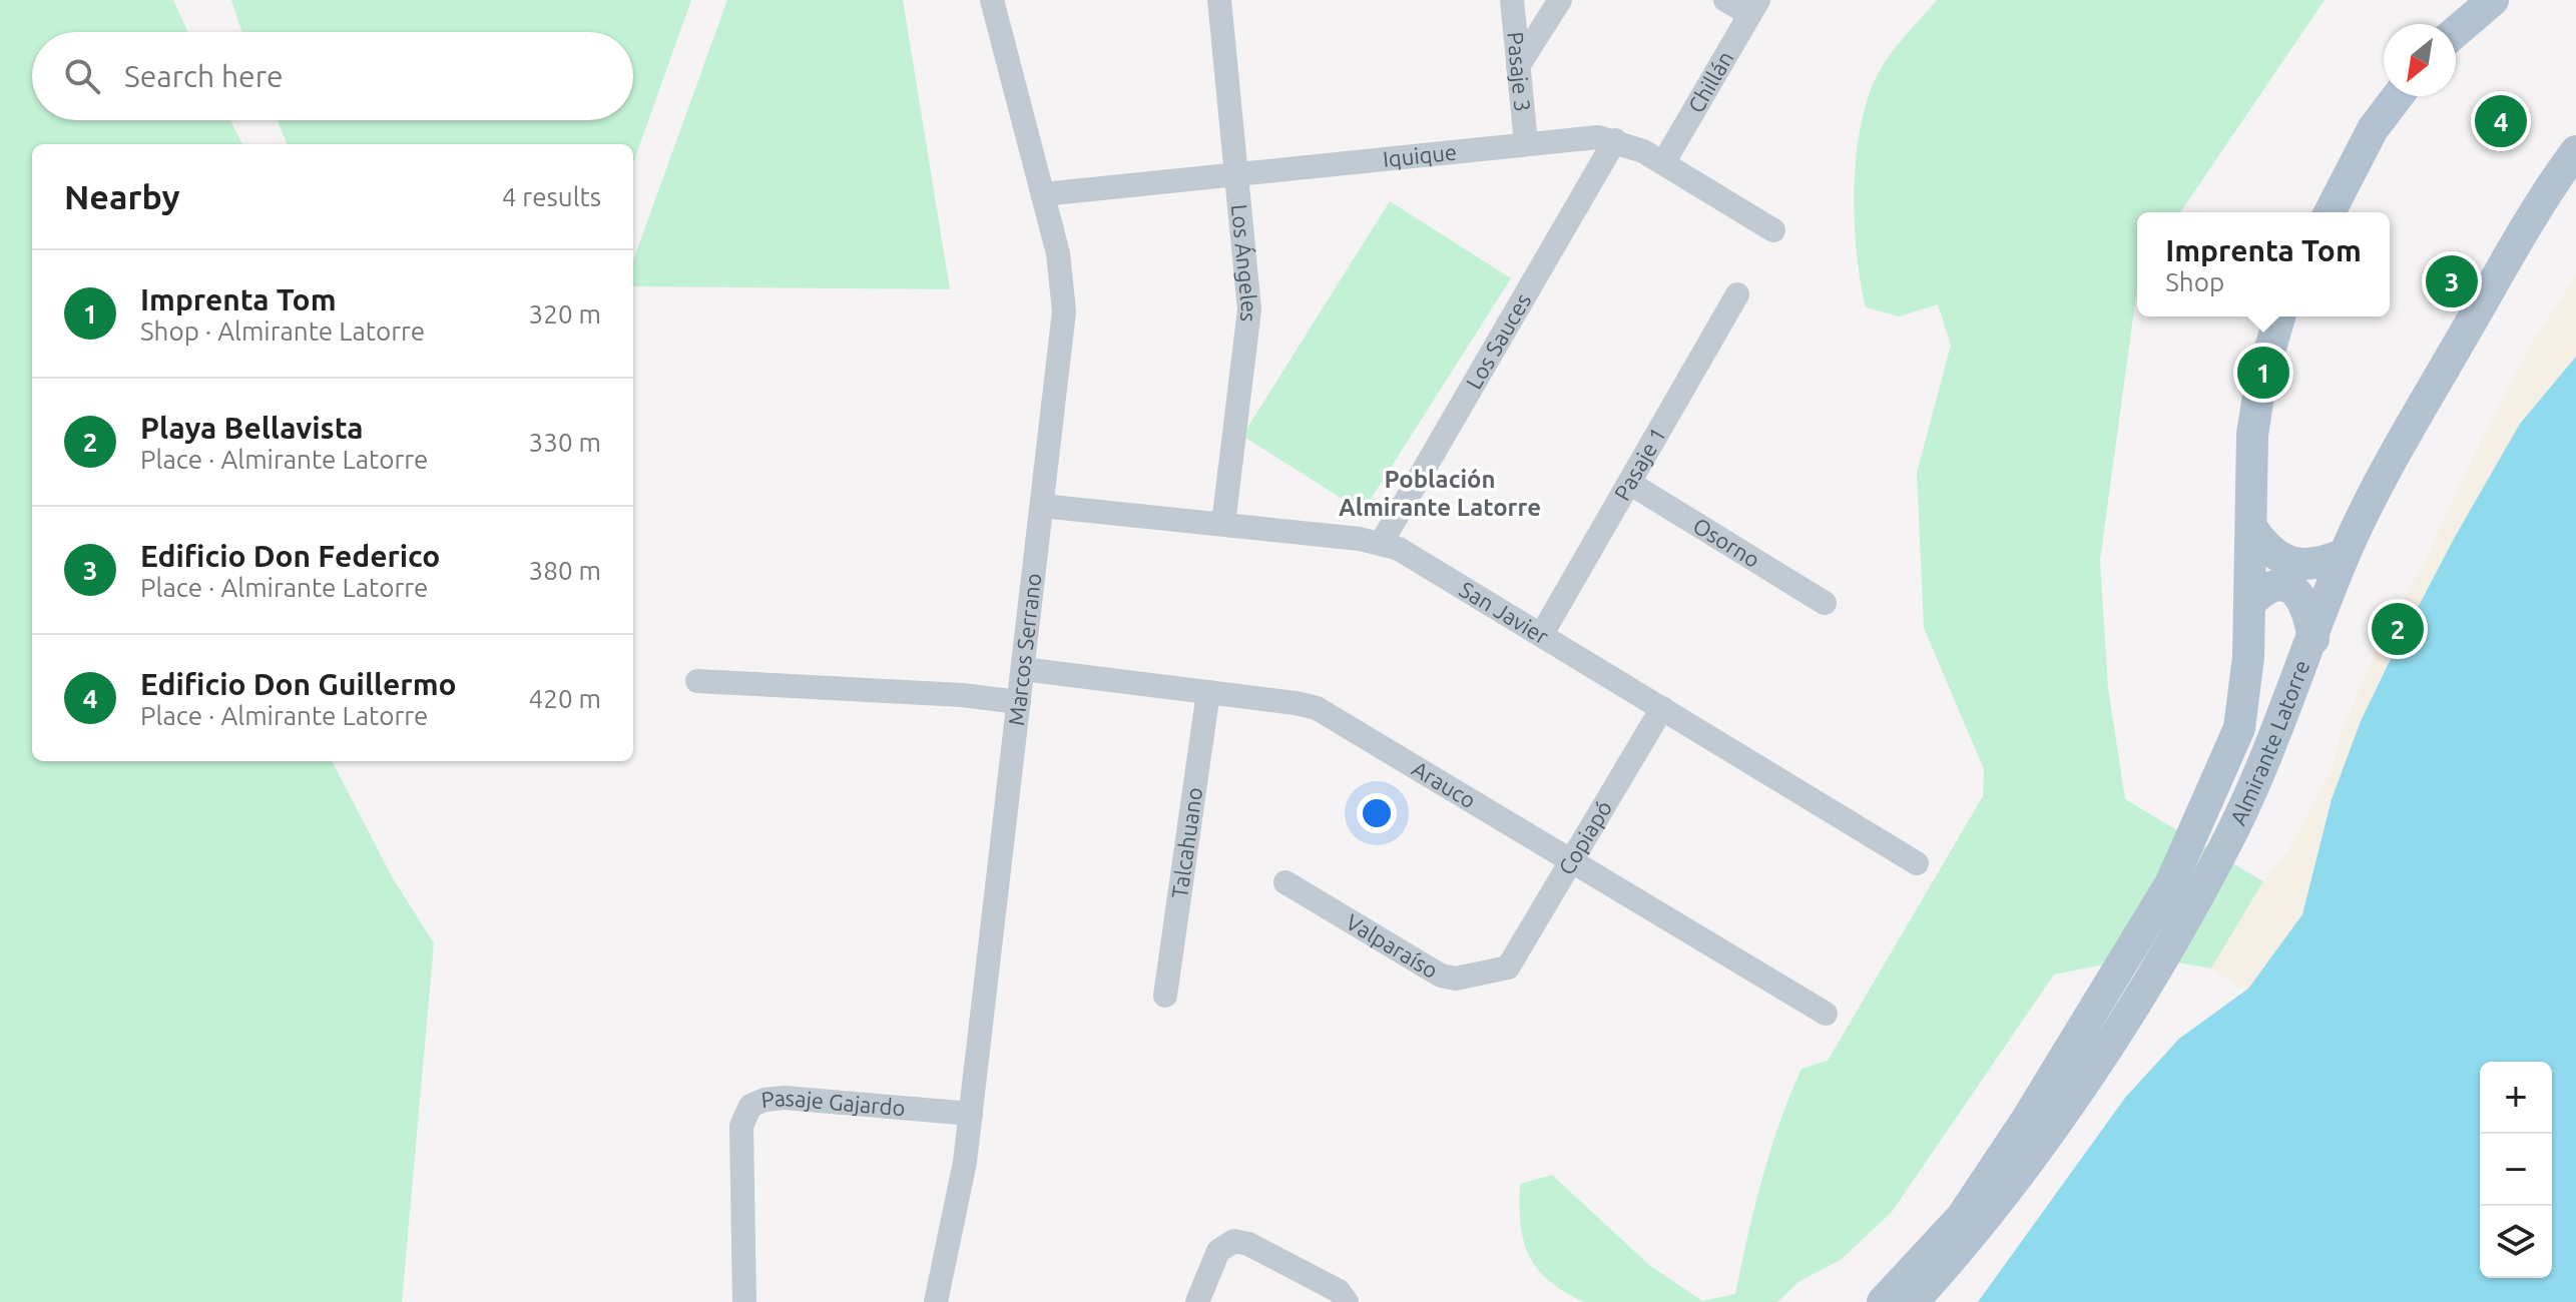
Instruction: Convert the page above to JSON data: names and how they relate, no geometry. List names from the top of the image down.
{
  "streets": {
    "main road": ["Almirante Latorre"],
    "street": [
      "Pasaje 3",
      "Chillán",
      "Iquique",
      "Los Ángeles",
      "Los Sauces",
      "Pasaje 1",
      "Osorno",
      "San Javier",
      "Marcos Serrano",
      "Arauco",
      "Copiapó",
      "Talcahuano",
      "Valparaíso",
      "Pasaje Gajardo"
    ]
  },
  "crossings": [
    ["Pasaje 3", "Iquique"],
    ["Chillán", "Iquique"],
    ["Iquique", "Los Ángeles"],
    ["Iquique", "Los Sauces"],
    ["Iquique", "Marcos Serrano"],
    ["Los Ángeles", "San Javier"],
    ["Los Sauces", "San Javier"],
    ["Pasaje 1", "Osorno"],
    ["Pasaje 1", "San Javier"],
    ["San Javier", "Marcos Serrano"],
    ["San Javier", "Copiapó"],
    ["Marcos Serrano", "Arauco"],
    ["Marcos Serrano", "Pasaje Gajardo"],
    ["Arauco", "Copiapó"],
    ["Arauco", "Talcahuano"],
    ["Copiapó", "Valparaíso"]
  ],
  "districts": ["Población Almirante Latorre"],
  "north": "bottom left",
  "page": {
    "search": "Search here",
    "pins": [
      "4",
      "3",
      "1",
      "2"
    ],
    "heading": ["Nearby", "4 results"],
    "popup": ["Imprenta Tom", "Shop"],
    "list": [
      {
        "mark": "1",
        "name": "Imprenta Tom",
        "note": "Shop · Almirante Latorre",
        "value": "320 m"
      },
      {
        "mark": "2",
        "name": "Playa Bellavista",
        "note": "Place · Almirante Latorre",
        "value": "330 m"
      },
      {
        "mark": "3",
        "name": "Edificio Don Federico",
        "note": "Place · Almirante Latorre",
        "value": "380 m"
      },
      {
        "mark": "4",
        "name": "Edificio Don Guillermo",
        "note": "Place · Almirante Latorre",
        "value": "420 m"
      }
    ],
    "map_buttons": ["+", "−"]
  }
}
